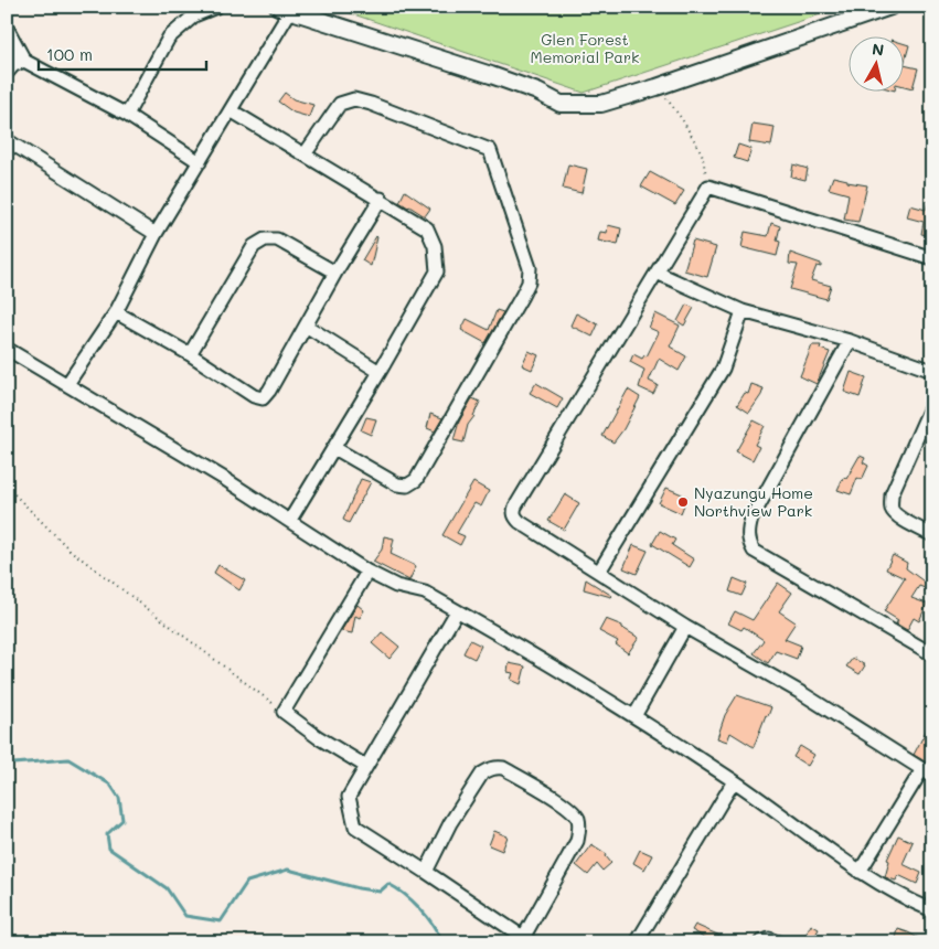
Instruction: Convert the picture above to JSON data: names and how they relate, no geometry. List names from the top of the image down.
{
  "parks": ["Glen Forest Memorial Park"],
  "places": ["Nyazungu Home Northview Park"],
  "scale_bar": "100 m",
  "north": "top"
}
